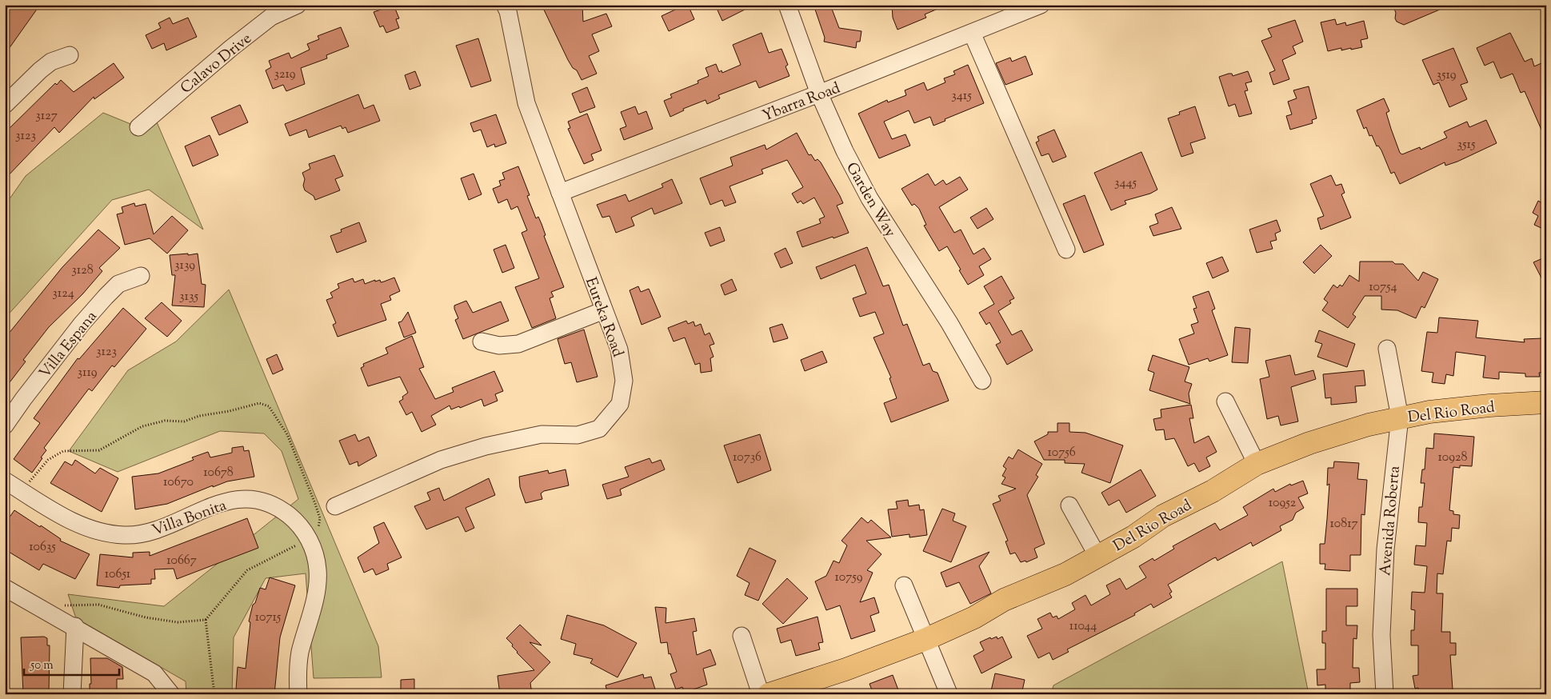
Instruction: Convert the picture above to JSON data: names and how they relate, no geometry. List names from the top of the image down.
{
  "streets": {
    "main road": ["Del Rio Road"],
    "street": [
      "Calavo Drive",
      "Ybarra Road",
      "Garden Way",
      "Eureka Road",
      "Villa Espana",
      "Villa Bonita",
      "Avenida Roberta"
    ]
  },
  "crossings": [
    ["Ybarra Road", "Garden Way"],
    ["Ybarra Road", "Eureka Road"],
    ["Del Rio Road", "Avenida Roberta"]
  ],
  "house_numbers": [
    "3219",
    "3519",
    "3415",
    "3127",
    "3123",
    "3515",
    "3445",
    "3139",
    "3128",
    "10754",
    "3124",
    "3135",
    "3123",
    "3119",
    "10756",
    "10736",
    "10928",
    "10678",
    "10670",
    "10952",
    "10817",
    "10635",
    "10667",
    "10651",
    "10759",
    "10715",
    "11044"
  ],
  "scale_bar": "50 m"
}
